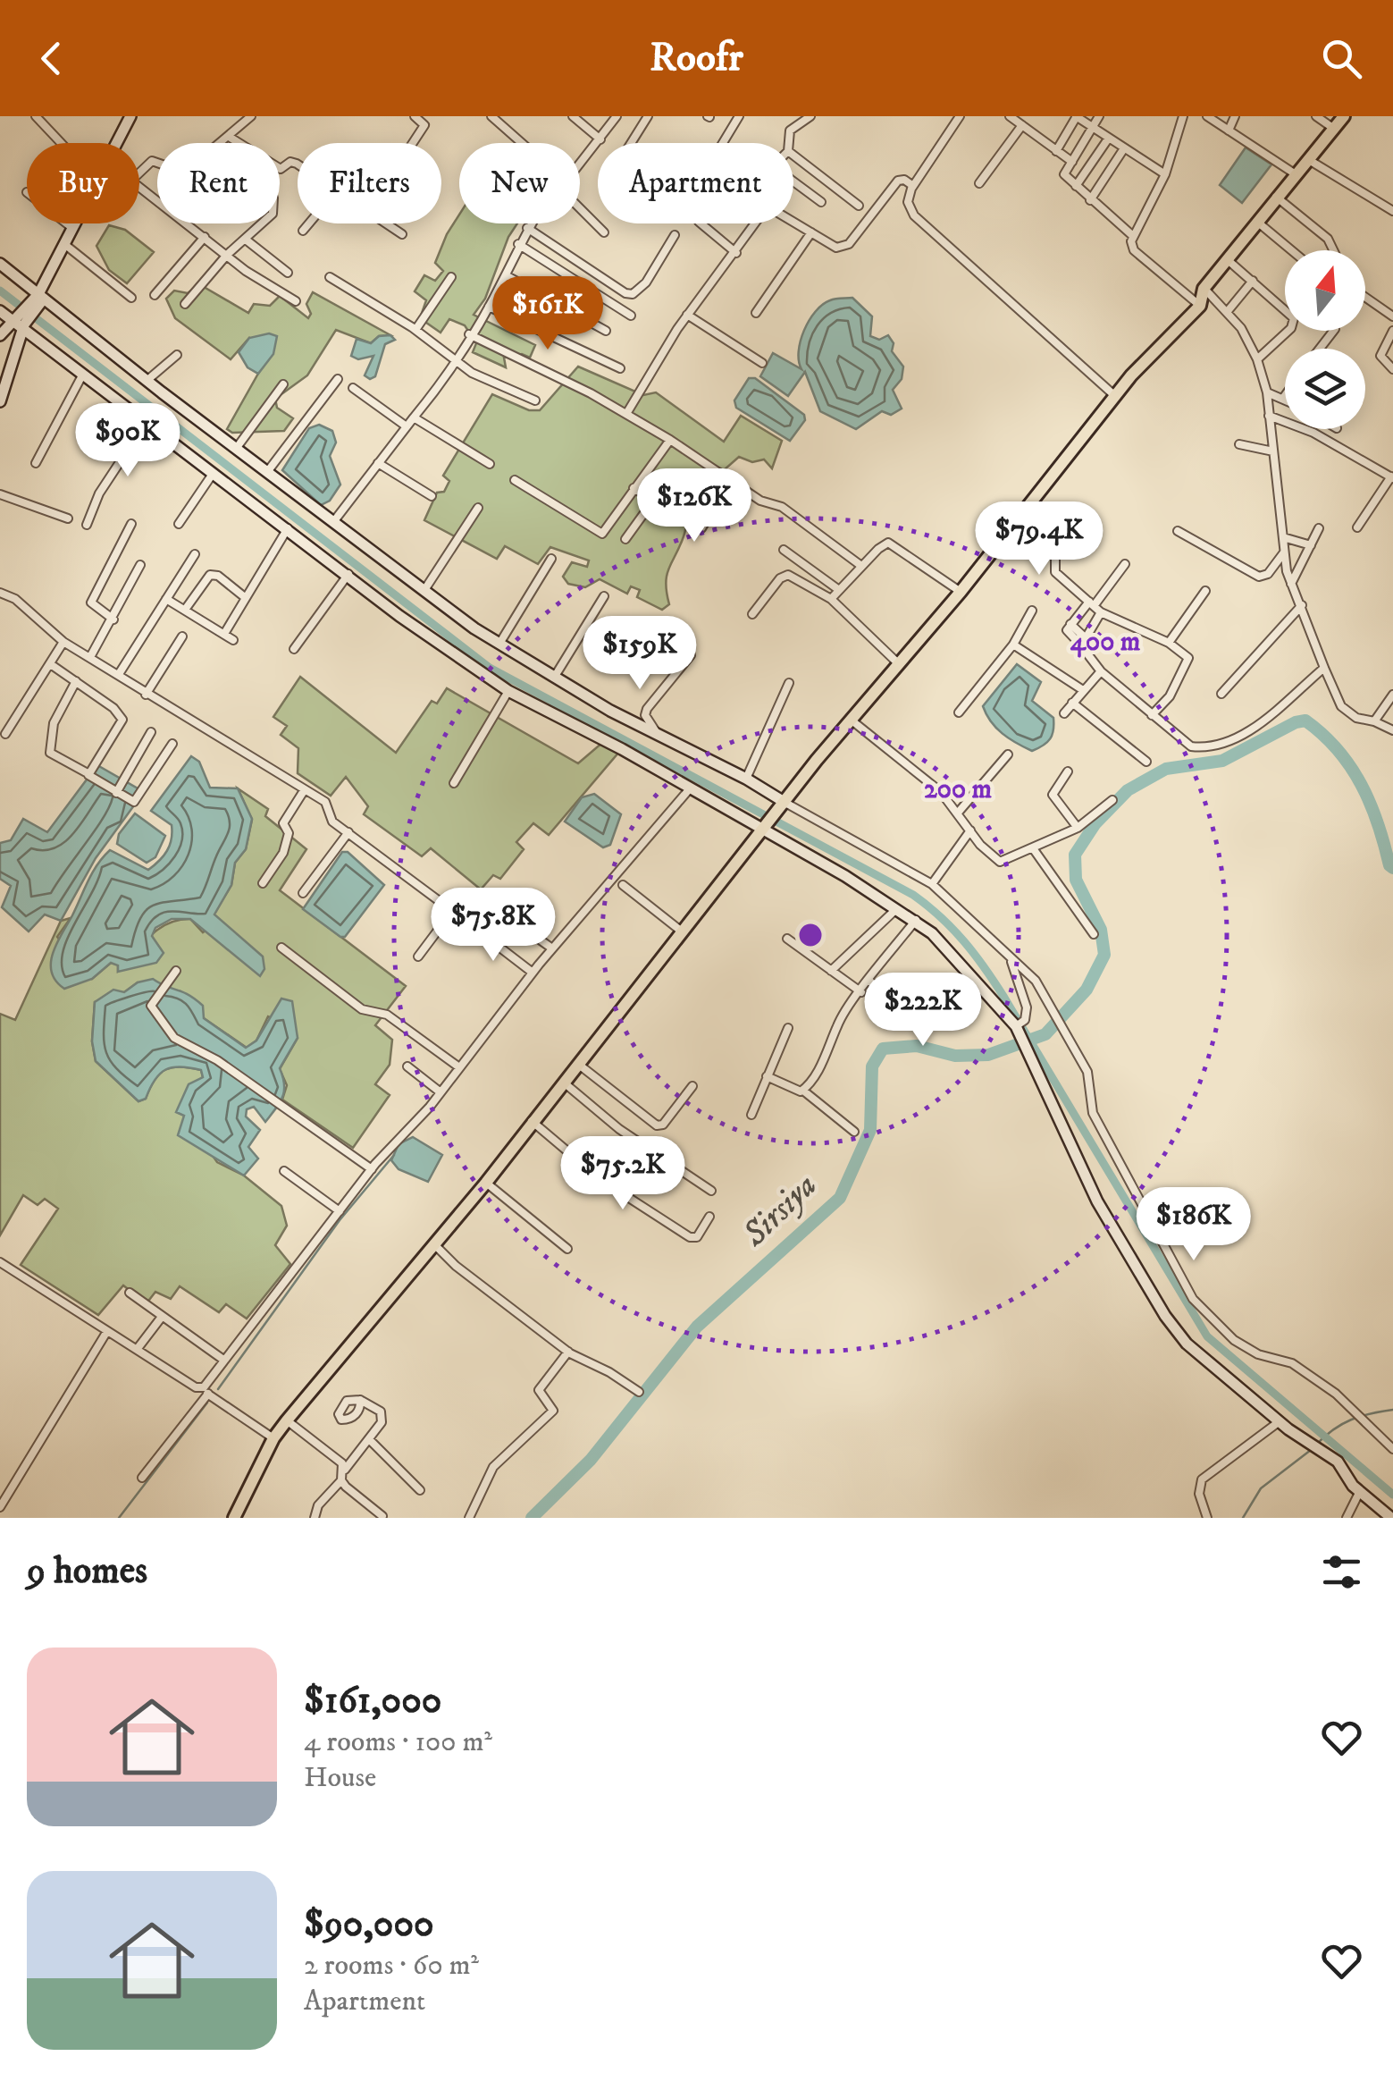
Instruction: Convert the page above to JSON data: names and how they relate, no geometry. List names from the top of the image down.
{
  "water": ["Sirsiya"],
  "north": "top",
  "page": {
    "header": "Roofr",
    "chip": [
      "Buy",
      "Rent",
      "Filters",
      "New",
      "Apartment"
    ],
    "price": [
      "$161K",
      "$90K",
      "$126K",
      "$79.4K",
      "$159K",
      "$75.8K",
      "$222K",
      "$75.2K",
      "$186K"
    ],
    "heading": "9 homes",
    "list": [
      {
        "name": "$161,000",
        "note": "4 rooms · 100 m² · House"
      },
      {
        "name": "$90,000",
        "note": "2 rooms · 60 m² · Apartment"
      }
    ]
  },
  "rings": ["400 m", "200 m"]
}
